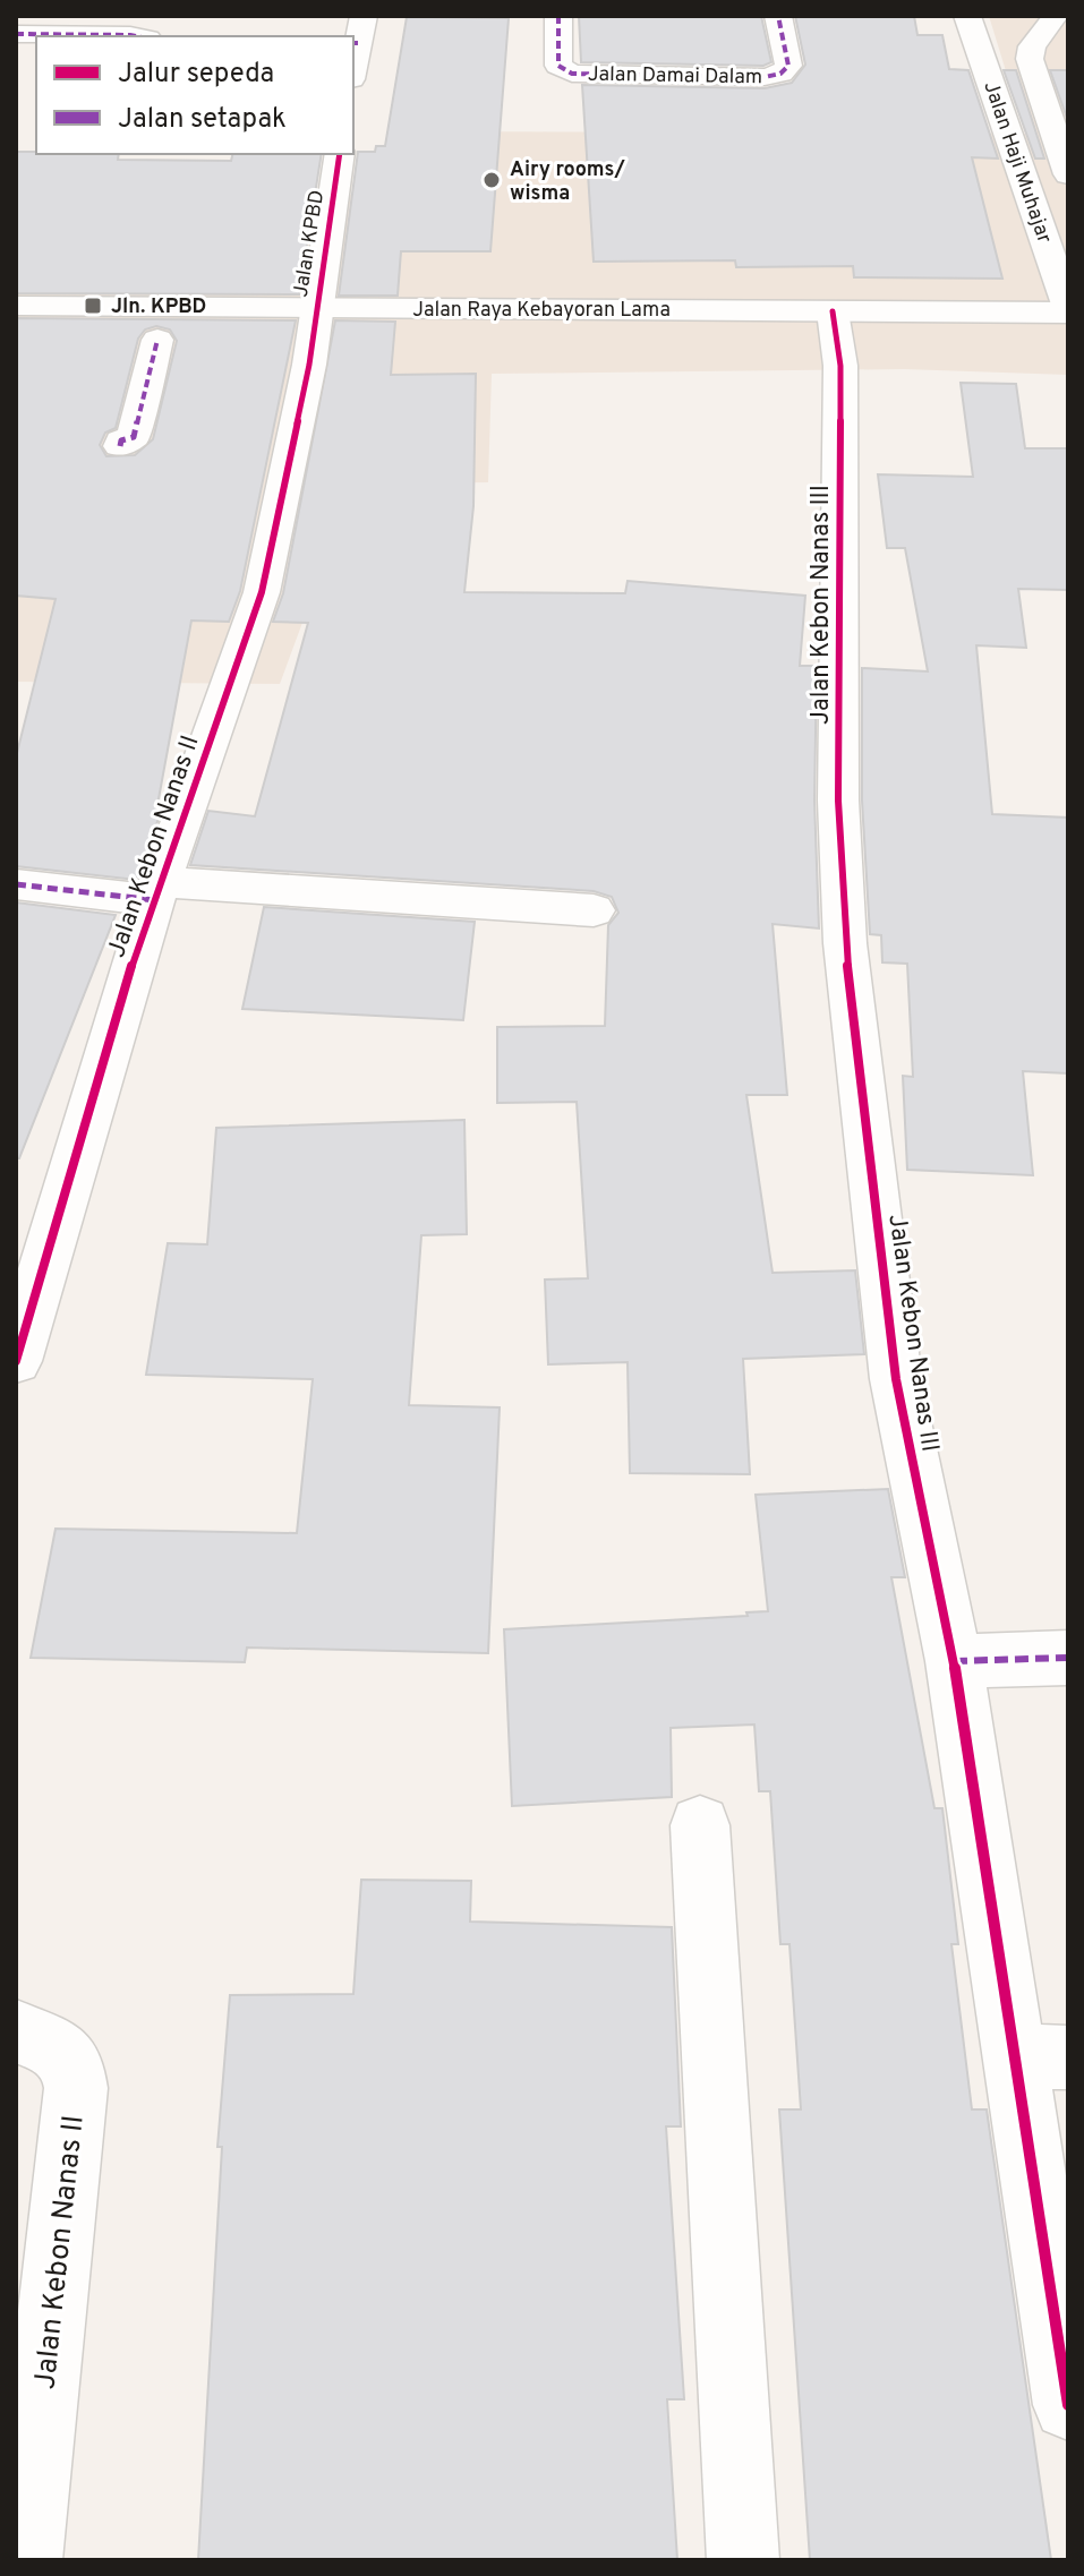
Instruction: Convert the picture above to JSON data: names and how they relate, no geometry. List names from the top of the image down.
{
  "streets": {
    "street": [
      "Jalan Damai Dalam",
      "Jalan Haji Muhajar",
      "Jalan KPBD",
      "Jalan Raya Kebayoran Lama",
      "Jalan Kebon Nanas III",
      "Jalan Kebon Nanas II"
    ]
  },
  "crossings": [
    ["Jalan Haji Muhajar", "Jalan Raya Kebayoran Lama"],
    ["Jalan KPBD", "Jalan Raya Kebayoran Lama"],
    ["Jalan KPBD", "Jalan Kebon Nanas II"],
    ["Jalan Raya Kebayoran Lama", "Jalan Kebon Nanas III"],
    ["Jalan Raya Kebayoran Lama", "Jalan Kebon Nanas II"]
  ],
  "places": {
    "other": ["Airy rooms/ wisma"],
    "transit": ["Jln. KPBD"]
  },
  "legend": ["Jalur sepeda", "Jalan setapak"]
}
